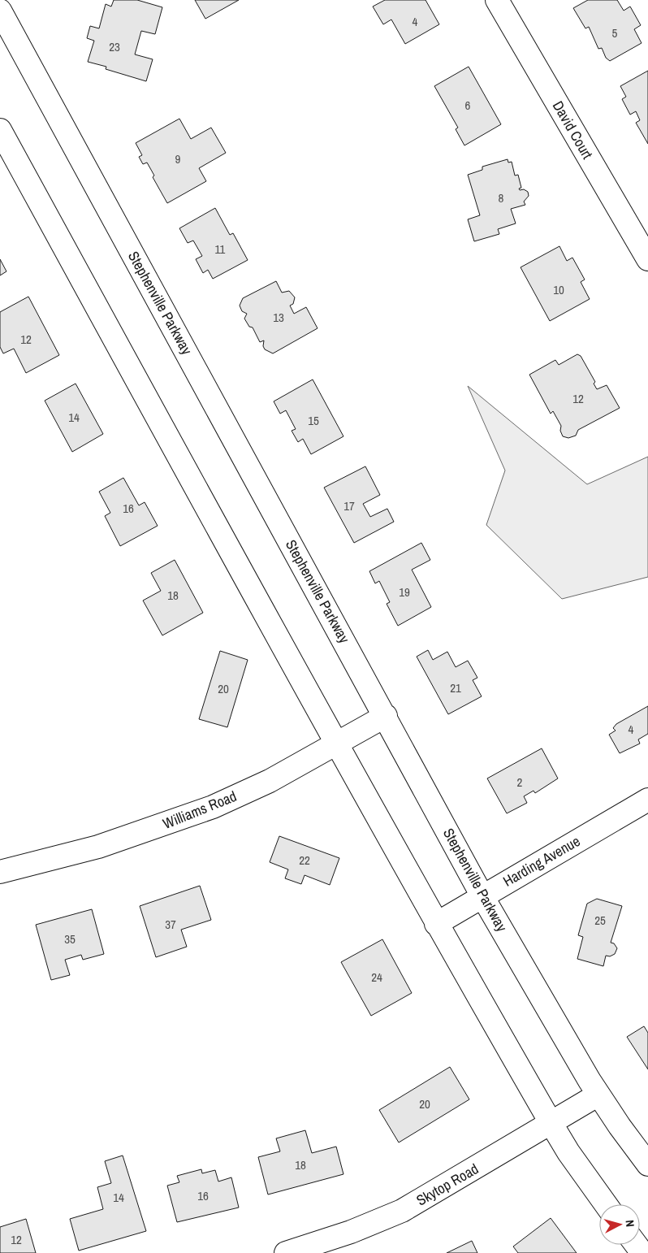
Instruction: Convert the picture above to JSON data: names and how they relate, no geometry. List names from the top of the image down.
{
  "streets": {
    "street": [
      "David Court",
      "Stephenville Parkway",
      "Williams Road",
      "Harding Avenue",
      "Skytop Road"
    ]
  },
  "crossings": [
    ["Stephenville Parkway", "Williams Road"],
    ["Stephenville Parkway", "Harding Avenue"],
    ["Stephenville Parkway", "Skytop Road"]
  ],
  "house_numbers": [
    "4",
    "5",
    "23",
    "6",
    "9",
    "8",
    "11",
    "10",
    "13",
    "12",
    "12",
    "14",
    "15",
    "17",
    "16",
    "19",
    "18",
    "21",
    "20",
    "4",
    "2",
    "22",
    "25",
    "37",
    "35",
    "24",
    "20",
    "18",
    "16",
    "14",
    "12"
  ],
  "north": "right"
}
